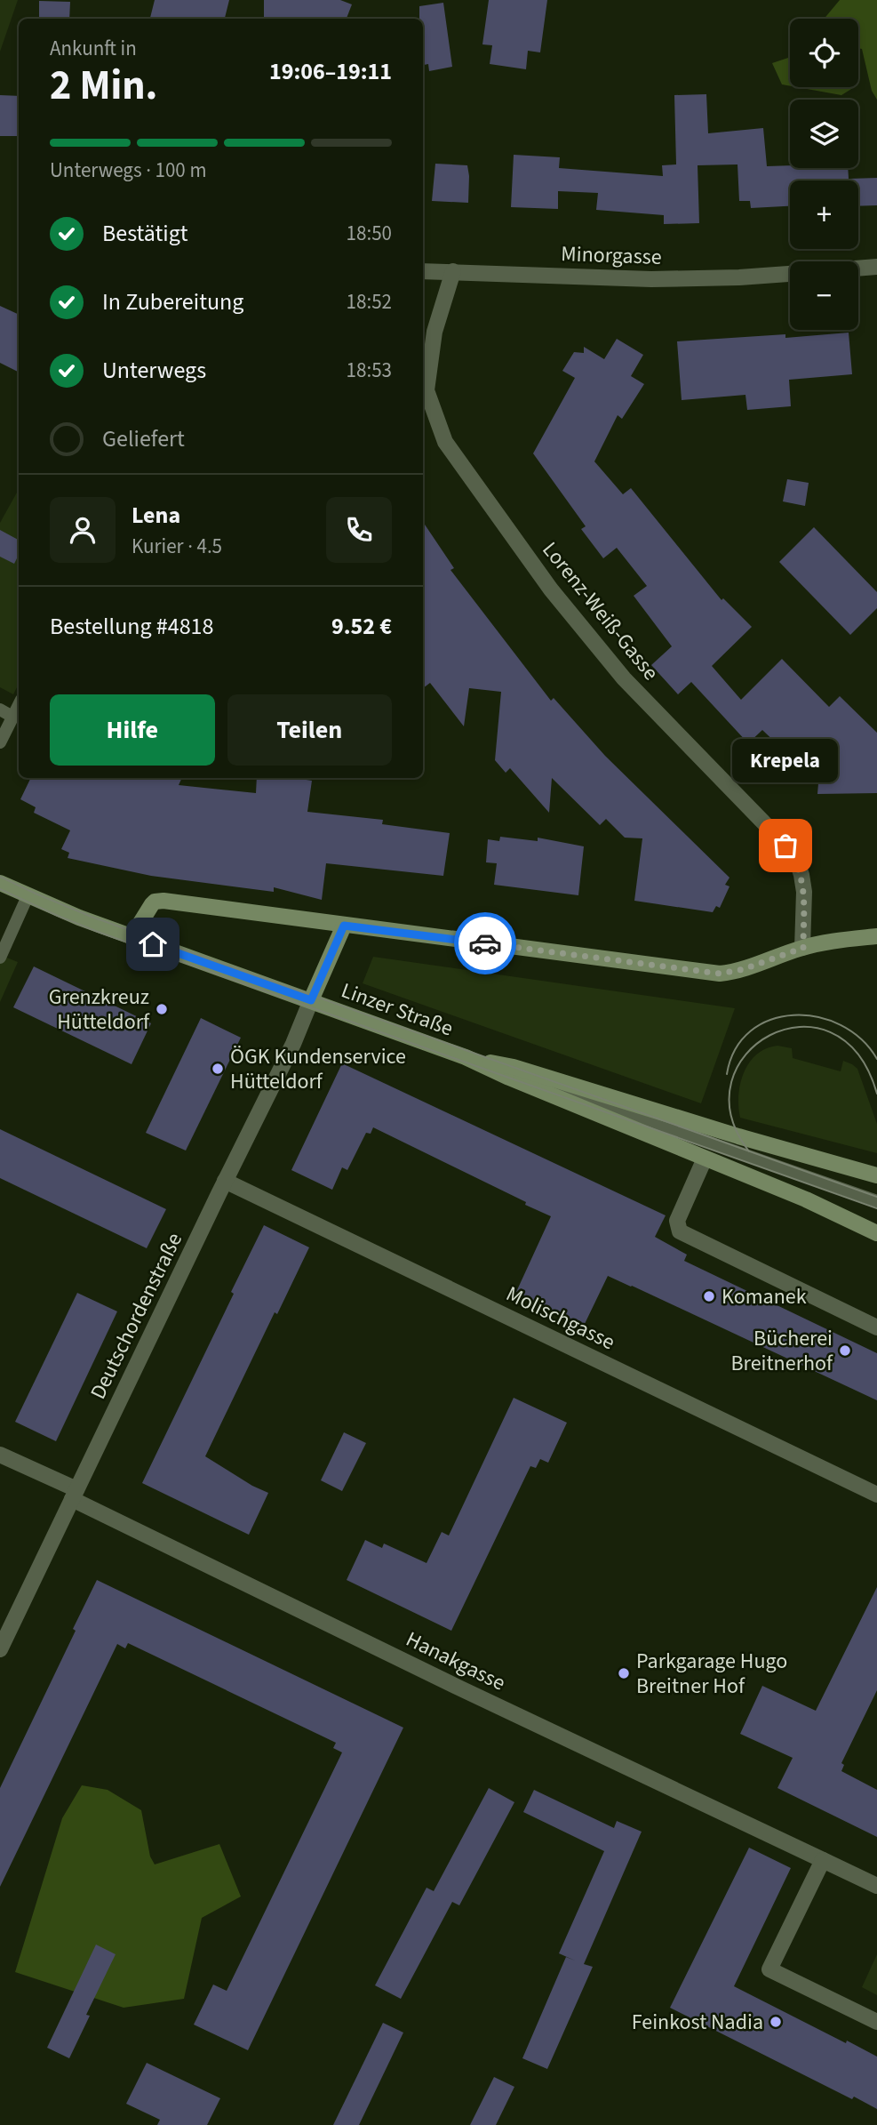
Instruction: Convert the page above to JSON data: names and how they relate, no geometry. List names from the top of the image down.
{
  "streets": {
    "main road": ["Linzer Straße"],
    "street": [
      "Minorgasse",
      "Lorenz-Weiß-Gasse",
      "Deutschordenstraße",
      "Molischgasse",
      "Hanakgasse"
    ]
  },
  "crossings": [
    ["Minorgasse", "Lorenz-Weiß-Gasse"],
    ["Linzer Straße", "Deutschordenstraße"],
    ["Deutschordenstraße", "Molischgasse"],
    ["Deutschordenstraße", "Hanakgasse"]
  ],
  "places": [
    "Krepela",
    "Grenzkreuz Hütteldorf",
    "ÖGK Kundenservice Hütteldorf",
    "Komanek",
    "Bücherei Breitnerhof",
    "Parkgarage Hugo Breitner Hof",
    "Feinkost Nadia"
  ],
  "page": {
    "map_buttons": ["+", "−"],
    "heading": ["2 Min.", "Ankunft in", "19:06–19:11"],
    "panel": [
      "Lena",
      "Kurier · 4.5",
      "Bestellung #4818",
      "9.52 €"
    ],
    "bar": "Unterwegs · 100 m",
    "list": [
      ["Bestätigt", "18:50"],
      ["In Zubereitung", "18:52"],
      ["Unterwegs", "18:53"],
      "Geliefert"
    ],
    "buttons": ["Hilfe", "Teilen"],
    "bubble": "Krepela"
  }
}
